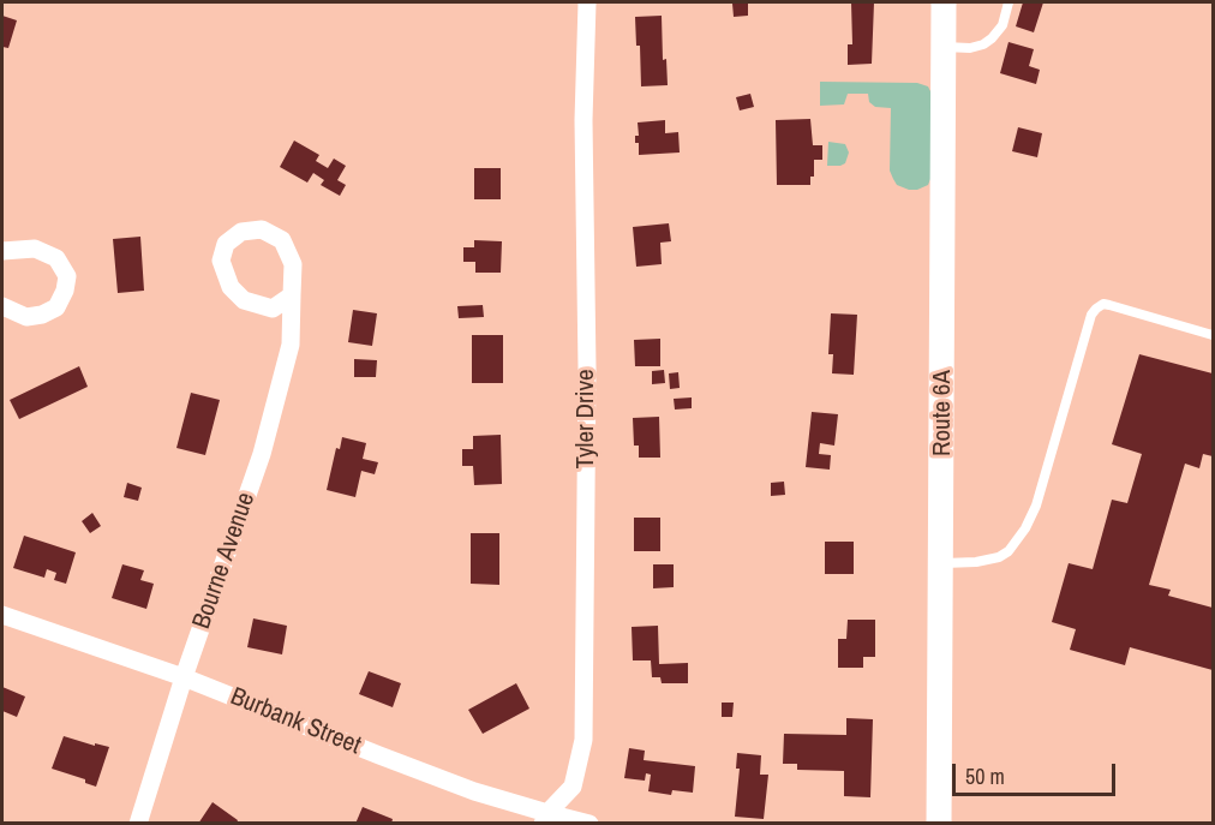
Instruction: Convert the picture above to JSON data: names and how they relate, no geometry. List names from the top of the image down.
{
  "streets": {
    "main road": ["Route 6A"],
    "street": ["Tyler Drive", "Bourne Avenue", "Burbank Street"]
  },
  "crossings": [
    ["Tyler Drive", "Burbank Street"],
    ["Bourne Avenue", "Burbank Street"]
  ],
  "scale_bar": "50 m"
}
